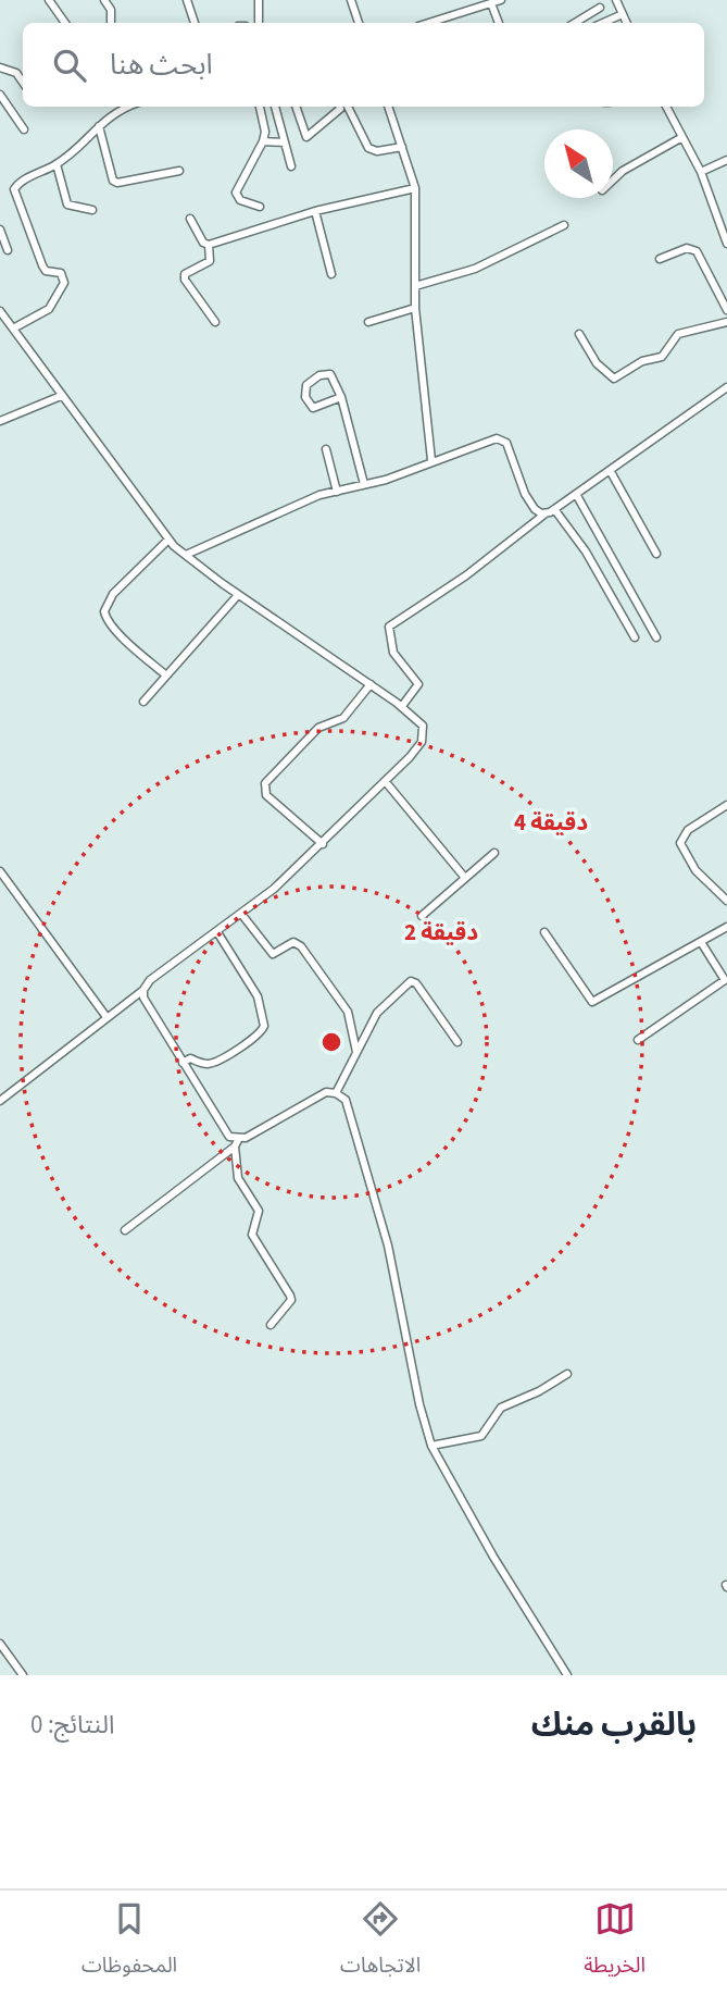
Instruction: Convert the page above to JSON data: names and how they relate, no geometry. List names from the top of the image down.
{
  "north": "top left",
  "page": {
    "search": "ابحث هنا",
    "heading": ["بالقرب منك", "النتائج: 0"],
    "nav": ["الخريطة", "الاتجاهات", "المحفوظات"]
  },
  "rings": ["4 دقيقة", "2 دقيقة"]
}
